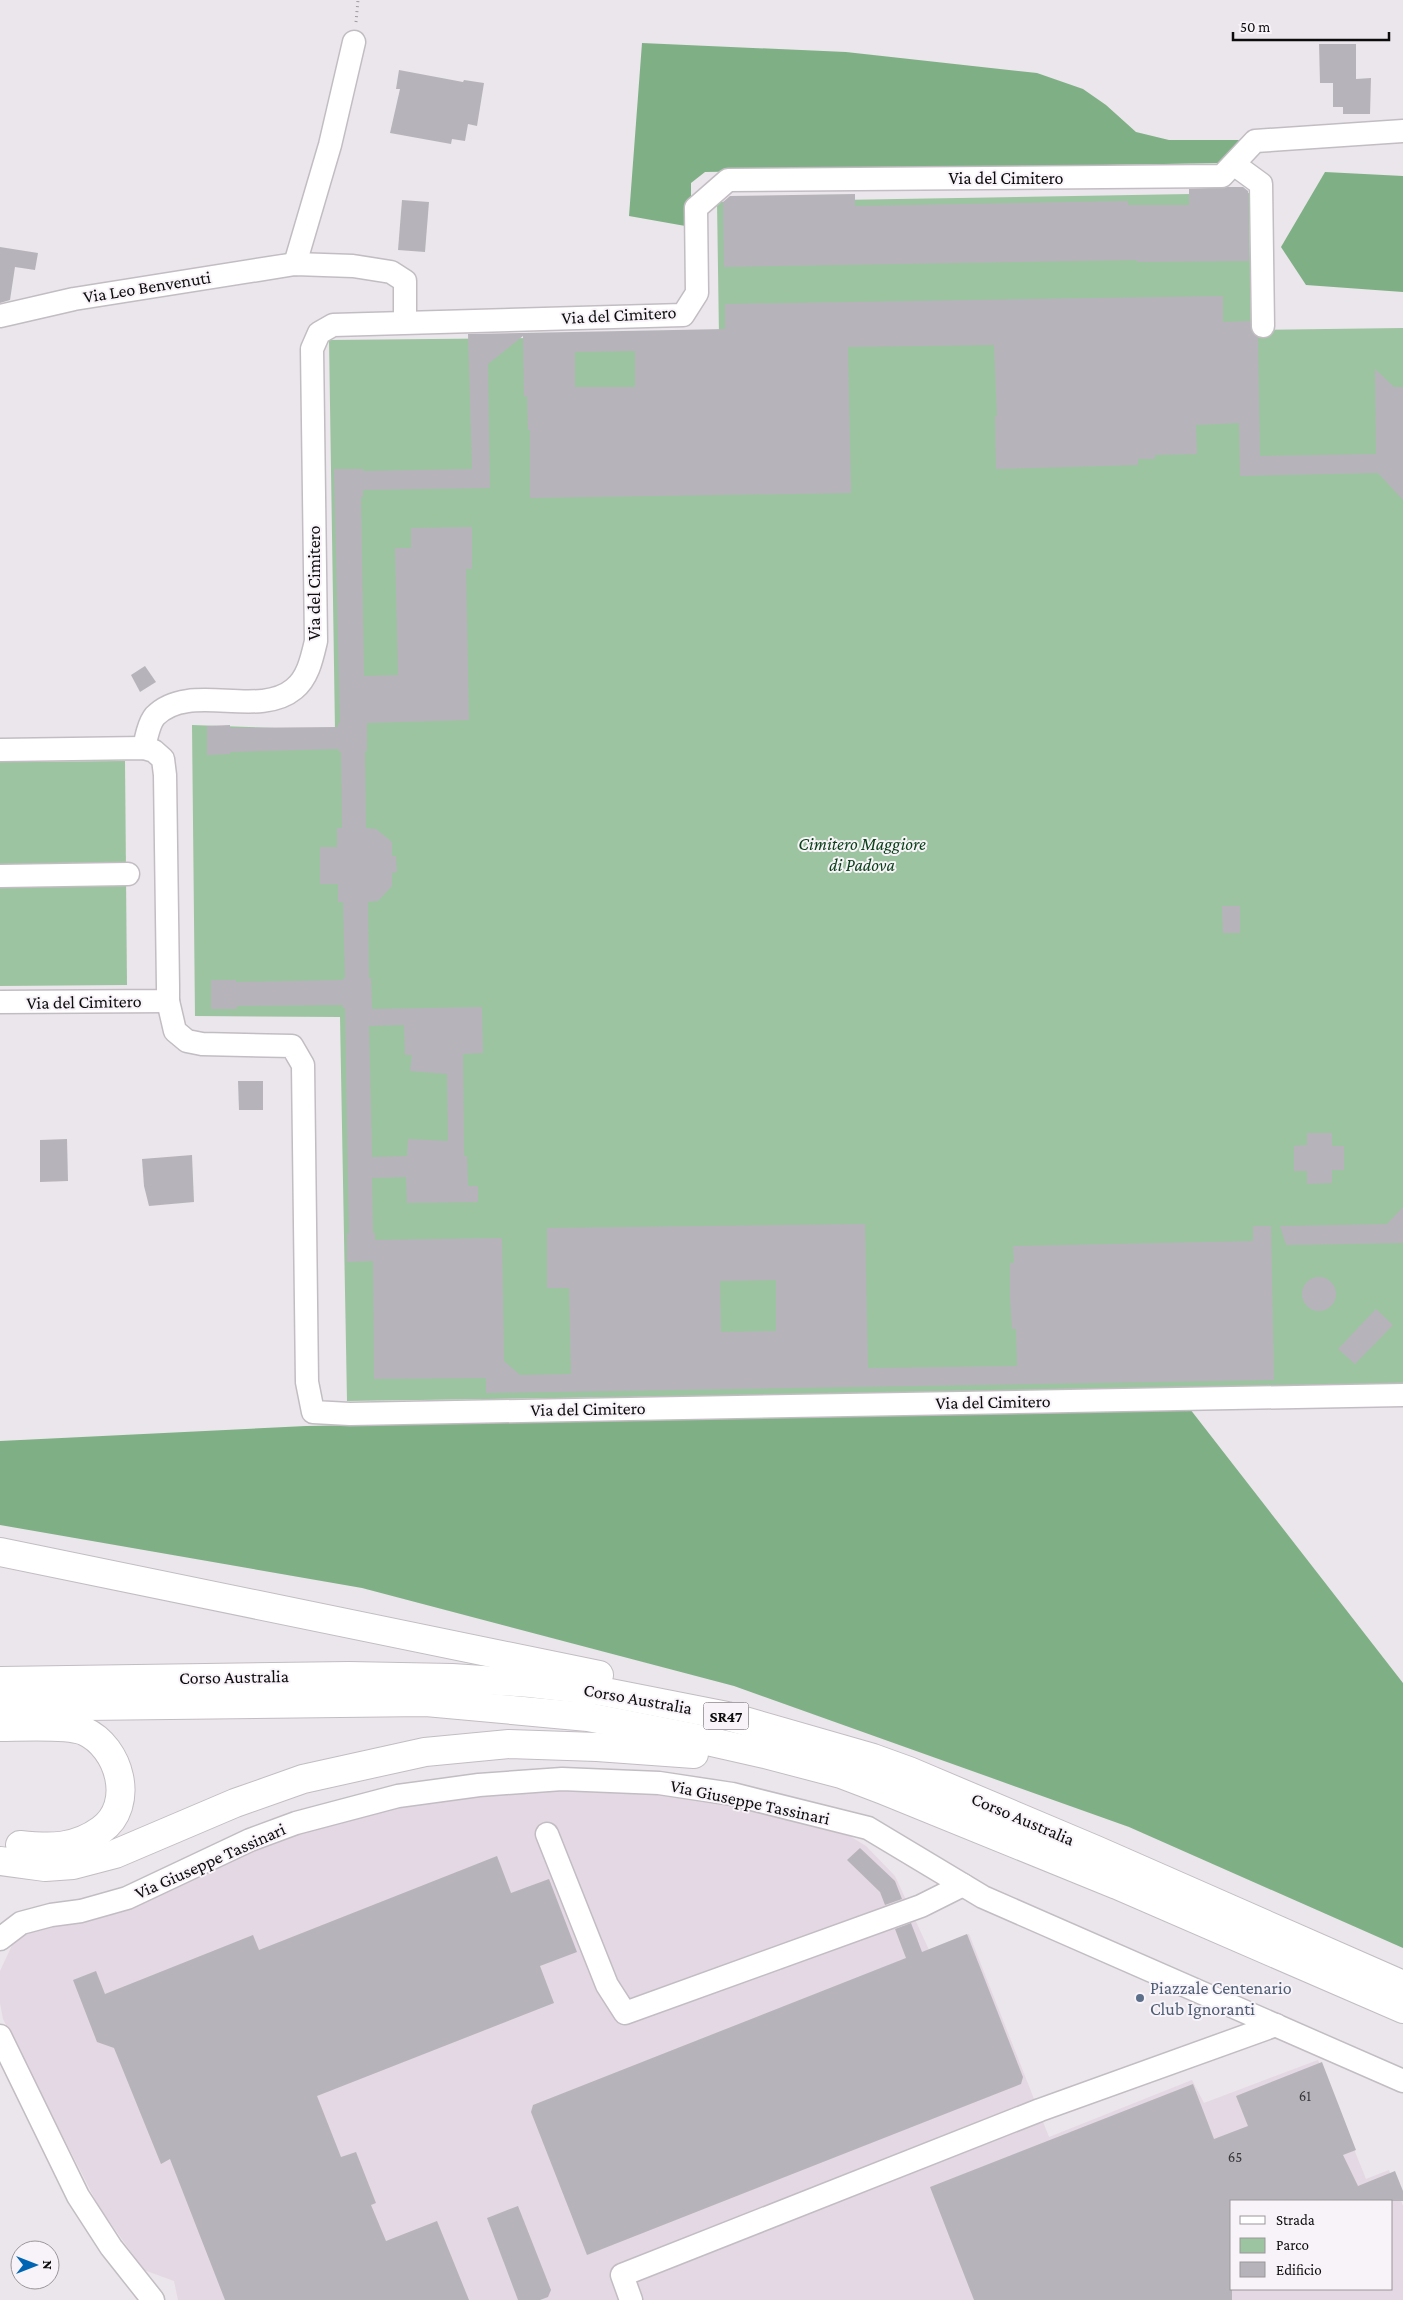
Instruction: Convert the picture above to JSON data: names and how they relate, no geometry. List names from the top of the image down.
{
  "streets": {
    "highway": ["Corso Australia", "SR47"],
    "street": ["Via del Cimitero", "Via Leo Benvenuti", "Via Giuseppe Tassinari"]
  },
  "crossings": [
    ["Via del Cimitero", "Via Leo Benvenuti"]
  ],
  "parks": ["Cimitero Maggiore di Padova"],
  "places": ["Piazzale Centenario Club Ignoranti"],
  "house_numbers": ["61", "65"],
  "legend": ["Strada", "Parco", "Edificio"],
  "scale_bar": "50 m",
  "north": "right"
}
